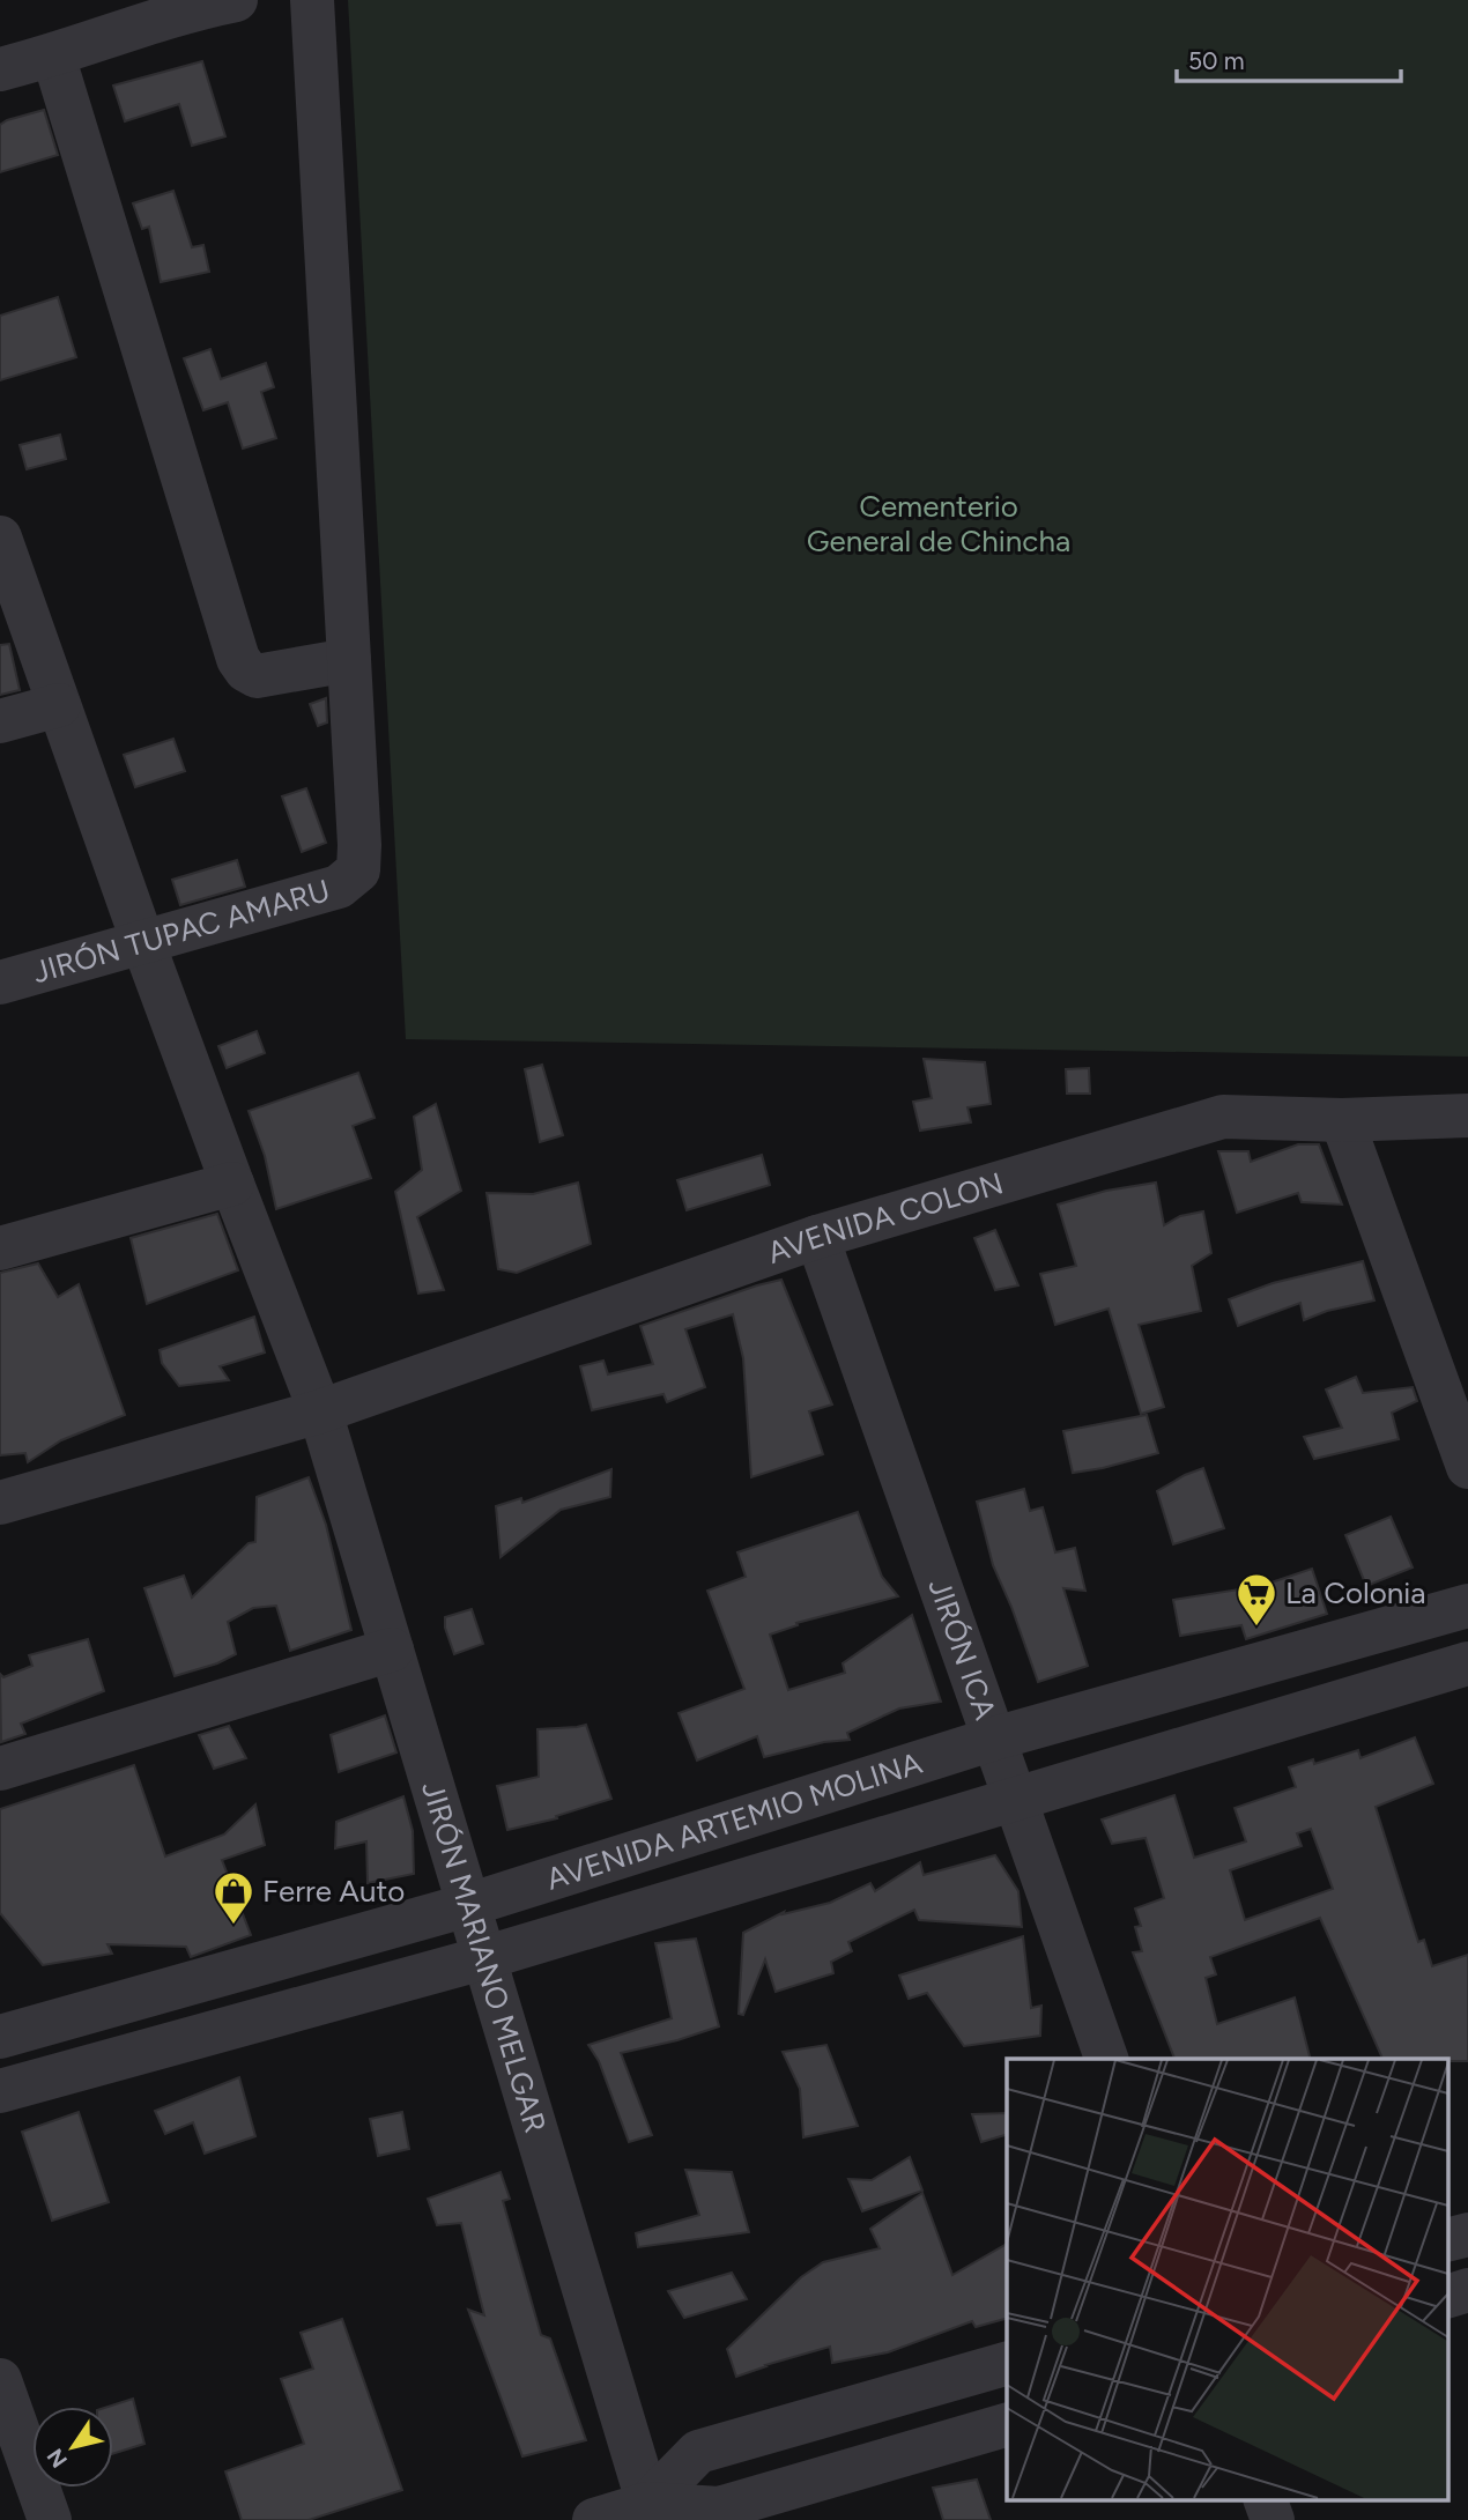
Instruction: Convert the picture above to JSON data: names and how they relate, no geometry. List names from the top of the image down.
{
  "streets": {
    "street": [
      "JIRÓN TUPAC AMARU",
      "AVENIDA COLON",
      "JIRÓN ICA",
      "AVENIDA ARTEMIO MOLINA",
      "JIRÓN MARIANO MELGAR"
    ]
  },
  "crossings": [
    ["JIRÓN TUPAC AMARU", "JIRÓN MARIANO MELGAR"],
    ["AVENIDA COLON", "JIRÓN ICA"],
    ["AVENIDA COLON", "JIRÓN MARIANO MELGAR"],
    ["JIRÓN ICA", "AVENIDA ARTEMIO MOLINA"],
    ["AVENIDA ARTEMIO MOLINA", "JIRÓN MARIANO MELGAR"]
  ],
  "parks": ["Cementerio General de Chincha"],
  "places": {
    "supermarket": ["La Colonia"],
    "shop": ["Ferre Auto"]
  },
  "scale_bar": "50 m",
  "north": "bottom left"
}
